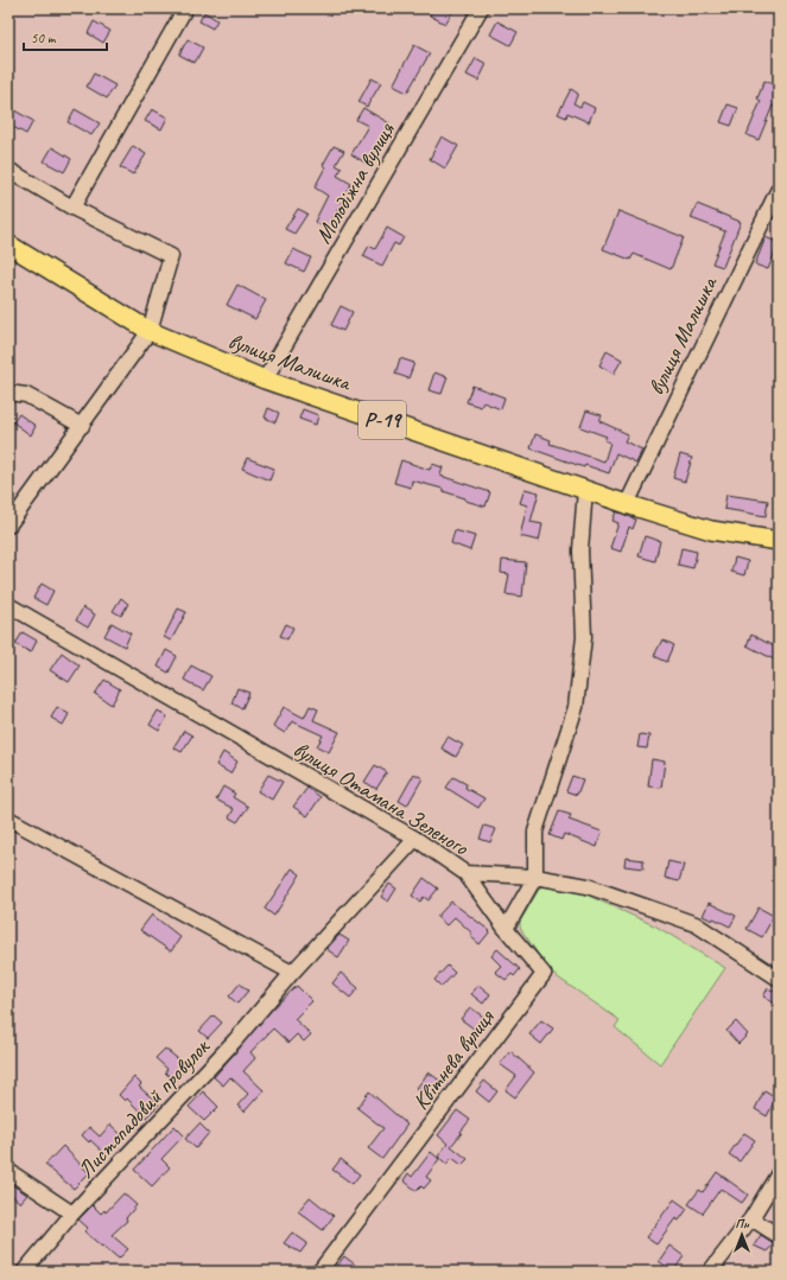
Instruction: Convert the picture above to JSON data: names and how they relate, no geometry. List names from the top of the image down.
{
  "streets": {
    "main road": ["вулиця Малишка", "Р-19"],
    "street": [
      "Молодіжна вулиця",
      "вулиця Отамана Зеленого",
      "Квітнева вулиця",
      "Листопадовий провулок"
    ]
  },
  "crossings": [
    ["Молодіжна вулиця", "вулиця Малишка"],
    ["вулиця Отамана Зеленого", "Квітнева вулиця"],
    ["вулиця Отамана Зеленого", "Листопадовий провулок"]
  ],
  "scale_bar": "50 m",
  "north": "top"
}
